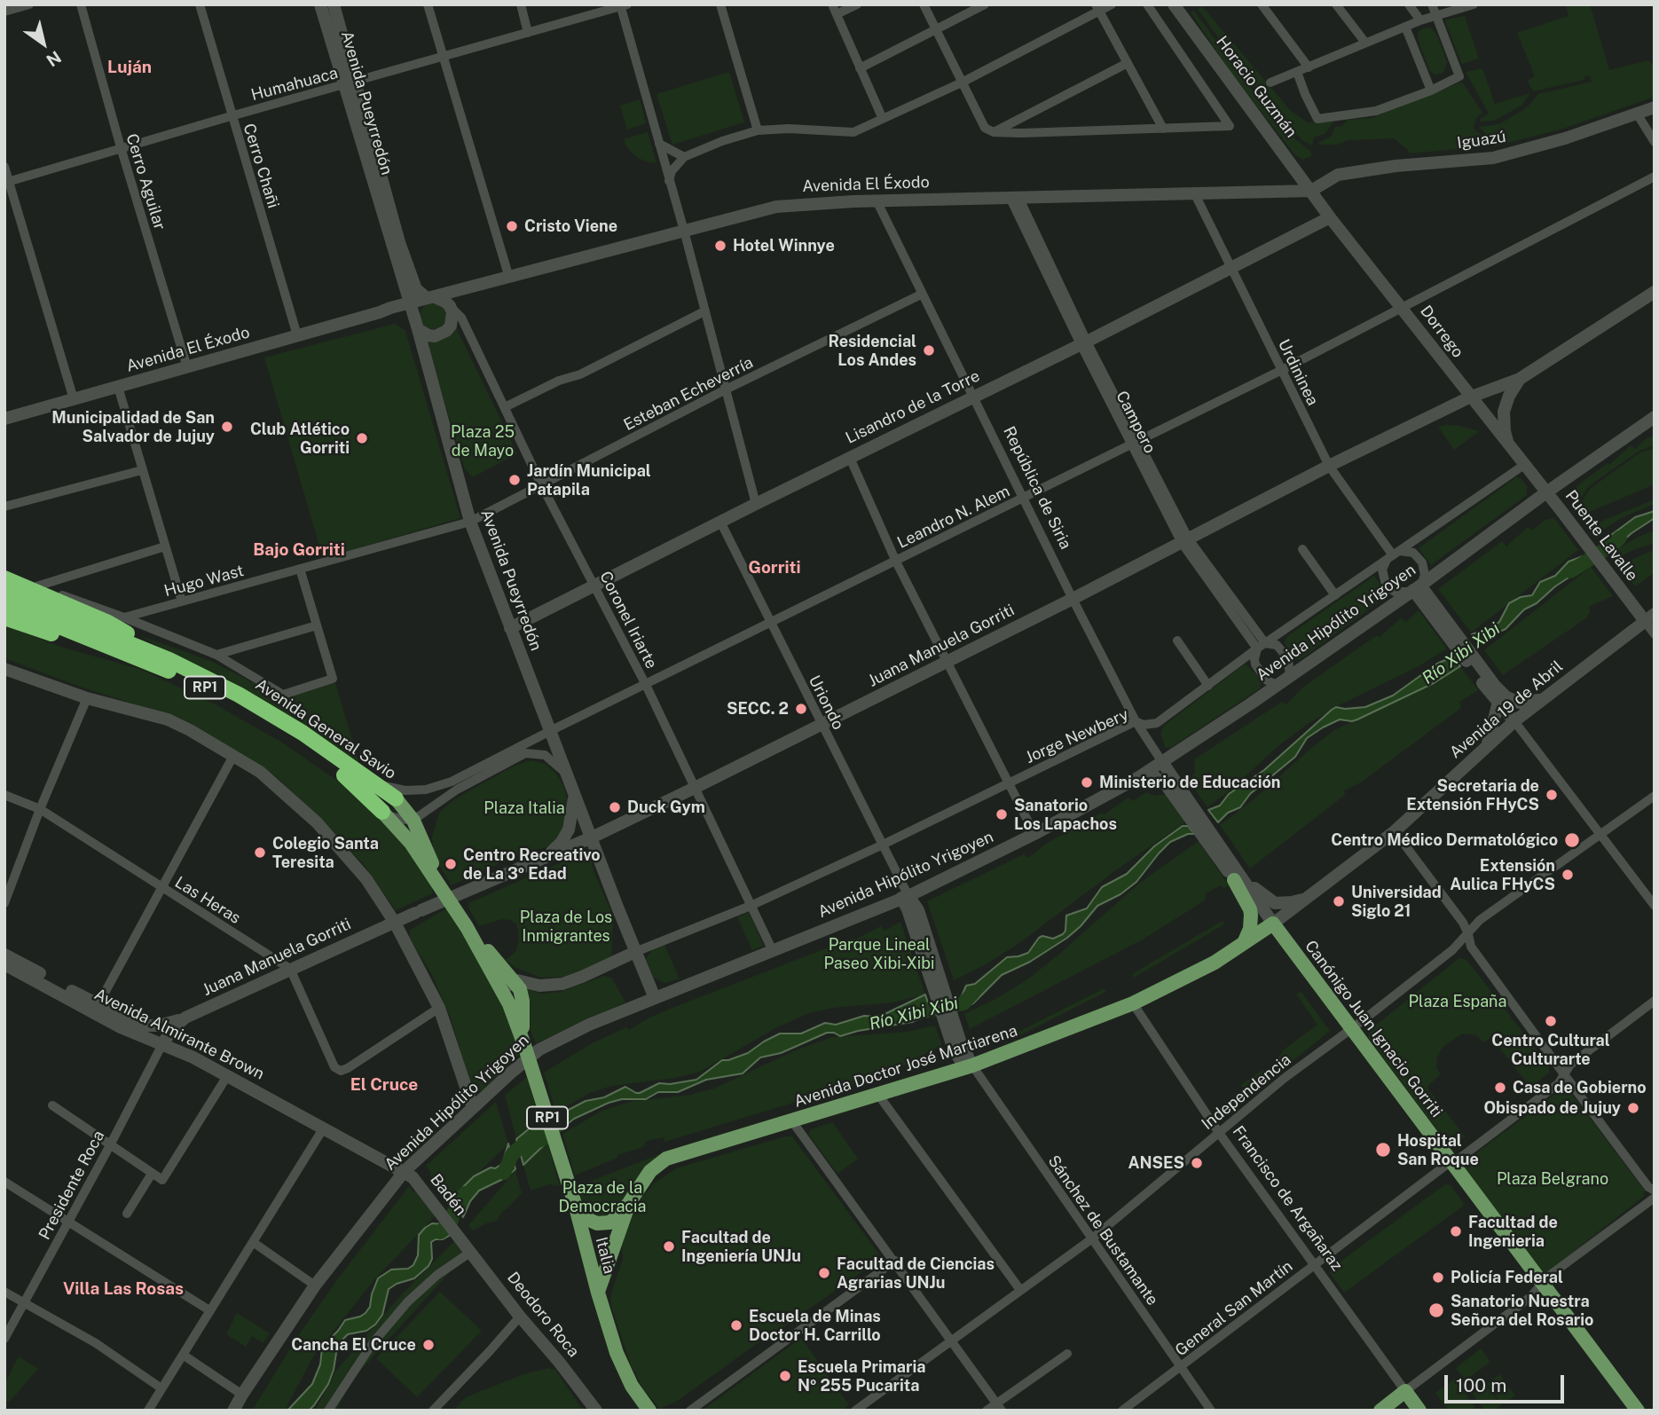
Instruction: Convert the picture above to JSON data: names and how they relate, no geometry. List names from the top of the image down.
{
  "streets": {
    "highway": ["RP1", "Avenida General Savio"],
    "main road": [
      "Horacio Guzmán",
      "Avenida Pueyrredón",
      "Iguazú",
      "Avenida El Éxodo",
      "Dorrego",
      "Lisandro de la Torre",
      "República de Siria",
      "Puente Lavalle",
      "Avenida Hipólito Yrigoyen",
      "Juana Manuela Gorriti",
      "Avenida 19 de Abril",
      "Canónigo Juan Ignacio Gorriti",
      "Avenida Almirante Brown",
      "Avenida Doctor José Martiarena",
      "Badén",
      "Francisco de Argañaraz",
      "Italia",
      "Deodoro Roca"
    ],
    "street": [
      "Humahuaca",
      "Cerro Chañi",
      "Cerro Aguilar",
      "Urdininea",
      "Esteban Echeverría",
      "Campero",
      "Leandro N. Alem",
      "Hugo Wast",
      "Coronel Iriarte",
      "Uriondo",
      "Jorge Newbery",
      "Las Heras",
      "Independencia",
      "Presidente Roca",
      "Sánchez de Bustamante",
      "General San Martín"
    ]
  },
  "crossings": [
    ["Humahuaca", "Avenida Pueyrredón"],
    ["Humahuaca", "Cerro Chañi"],
    ["Humahuaca", "Cerro Aguilar"],
    ["Horacio Guzmán", "Iguazú"],
    ["Horacio Guzmán", "Avenida El Éxodo"],
    ["Horacio Guzmán", "Dorrego"],
    ["Avenida Pueyrredón", "Avenida El Éxodo"],
    ["Avenida Pueyrredón", "Esteban Echeverría"],
    ["Avenida Pueyrredón", "Lisandro de la Torre"],
    ["Avenida Pueyrredón", "Leandro N. Alem"],
    ["Avenida Pueyrredón", "Hugo Wast"],
    ["Avenida Pueyrredón", "Coronel Iriarte"],
    ["Avenida Pueyrredón", "Avenida Hipólito Yrigoyen"],
    ["Avenida Pueyrredón", "Juana Manuela Gorriti"],
    ["Avenida Pueyrredón", "RP1"],
    ["Avenida Pueyrredón", "Jorge Newbery"],
    ["Iguazú", "Avenida El Éxodo"],
    ["Iguazú", "Dorrego"],
    ["Cerro Chañi", "Avenida El Éxodo"],
    ["Cerro Aguilar", "Avenida El Éxodo"],
    ["Avenida El Éxodo", "Dorrego"],
    ["Avenida El Éxodo", "Urdininea"],
    ["Avenida El Éxodo", "Campero"],
    ["Avenida El Éxodo", "República de Siria"],
    ["Avenida El Éxodo", "Coronel Iriarte"],
    ["Dorrego", "Lisandro de la Torre"],
    ["Dorrego", "Leandro N. Alem"],
    ["Dorrego", "Puente Lavalle"],
    ["Dorrego", "Avenida Hipólito Yrigoyen"],
    ["Dorrego", "Juana Manuela Gorriti"],
    ["Dorrego", "Jorge Newbery"],
    ["Urdininea", "Lisandro de la Torre"],
    ["Urdininea", "Leandro N. Alem"],
    ["Urdininea", "Avenida Hipólito Yrigoyen"],
    ["Urdininea", "Juana Manuela Gorriti"],
    ["Urdininea", "Jorge Newbery"],
    ["Esteban Echeverría", "República de Siria"],
    ["Esteban Echeverría", "Hugo Wast"],
    ["Esteban Echeverría", "Coronel Iriarte"],
    ["Lisandro de la Torre", "Campero"],
    ["Lisandro de la Torre", "República de Siria"],
    ["Lisandro de la Torre", "Coronel Iriarte"],
    ["Lisandro de la Torre", "Uriondo"],
    ["Campero", "Leandro N. Alem"],
    ["Campero", "Avenida Hipólito Yrigoyen"],
    ["Campero", "Juana Manuela Gorriti"],
    ["Campero", "Jorge Newbery"],
    ["República de Siria", "Leandro N. Alem"],
    ["República de Siria", "Avenida Hipólito Yrigoyen"],
    ["República de Siria", "Juana Manuela Gorriti"],
    ["República de Siria", "Jorge Newbery"],
    ["República de Siria", "Canónigo Juan Ignacio Gorriti"],
    ["Leandro N. Alem", "Coronel Iriarte"],
    ["Leandro N. Alem", "RP1"],
    ["Leandro N. Alem", "Uriondo"],
    ["Puente Lavalle", "Avenida Hipólito Yrigoyen"],
    ["Puente Lavalle", "Avenida 19 de Abril"],
    ["Coronel Iriarte", "Avenida Hipólito Yrigoyen"],
    ["Coronel Iriarte", "Juana Manuela Gorriti"],
    ["Coronel Iriarte", "Jorge Newbery"],
    ["Avenida Hipólito Yrigoyen", "Uriondo"],
    ["Avenida Hipólito Yrigoyen", "Jorge Newbery"],
    ["Avenida Hipólito Yrigoyen", "Avenida Almirante Brown"],
    ["Avenida Hipólito Yrigoyen", "Badén"],
    ["Juana Manuela Gorriti", "Uriondo"],
    ["Juana Manuela Gorriti", "Las Heras"],
    ["Juana Manuela Gorriti", "Avenida Almirante Brown"],
    ["Juana Manuela Gorriti", "Presidente Roca"],
    ["RP1", "Avenida General Savio"],
    ["RP1", "Jorge Newbery"],
    ["Uriondo", "Jorge Newbery"],
    ["Avenida 19 de Abril", "Canónigo Juan Ignacio Gorriti"],
    ["Avenida 19 de Abril", "Avenida Doctor José Martiarena"],
    ["Avenida General Savio", "Italia"],
    ["Canónigo Juan Ignacio Gorriti", "Avenida Doctor José Martiarena"],
    ["Canónigo Juan Ignacio Gorriti", "Independencia"],
    ["Canónigo Juan Ignacio Gorriti", "General San Martín"],
    ["Avenida Almirante Brown", "Presidente Roca"],
    ["Avenida Almirante Brown", "Badén"],
    ["Avenida Doctor José Martiarena", "Francisco de Argañaraz"],
    ["Avenida Doctor José Martiarena", "Sánchez de Bustamante"],
    ["Independencia", "Francisco de Argañaraz"],
    ["Independencia", "Sánchez de Bustamante"],
    ["Badén", "Deodoro Roca"],
    ["Francisco de Argañaraz", "General San Martín"],
    ["Sánchez de Bustamante", "General San Martín"]
  ],
  "districts": [
    "Luján",
    "Bajo Gorriti",
    "Gorriti",
    "El Cruce",
    "Villa Las Rosas"
  ],
  "water": ["Río Xibi Xibi"],
  "parks": [
    "Plaza 25 de Mayo",
    "Plaza Italia",
    "Plaza de Los Inmigrantes",
    "Parque Lineal Paseo Xibi-Xibi",
    "Plaza España",
    "Plaza Belgrano",
    "Plaza de la Democracia"
  ],
  "places": [
    "Cristo Viene",
    "Hotel Winnye",
    "Residencial Los Andes",
    "Municipalidad de San Salvador de Jujuy",
    "Club Atlético Gorriti",
    "Jardín Municipal Patapila",
    "SECC. 2",
    "Ministerio de Educación",
    "Secretaria de Extensión FHyCS",
    "Duck Gym",
    "Sanatorio Los Lapachos",
    "Centro Médico Dermatológico",
    "Colegio Santa Teresita",
    "Centro Recreativo de La 3º Edad",
    "Extensión Aulica FHyCS",
    "Universidad Siglo 21",
    "Centro Cultural Culturarte",
    "Casa de Gobierno",
    "Obispado de Jujuy",
    "Hospital San Roque",
    "ANSES",
    "Facultad de Ingenieria",
    "Facultad de Ingeniería UNJu",
    "Facultad de Ciencias Agrarias UNJu",
    "Policía Federal",
    "Sanatorio Nuestra Señora del Rosario",
    "Escuela de Minas Doctor H. Carrillo",
    "Cancha El Cruce",
    "Escuela Primaria Nº 255 Pucarita"
  ],
  "scale_bar": "100 m",
  "north": "bottom right"
}
